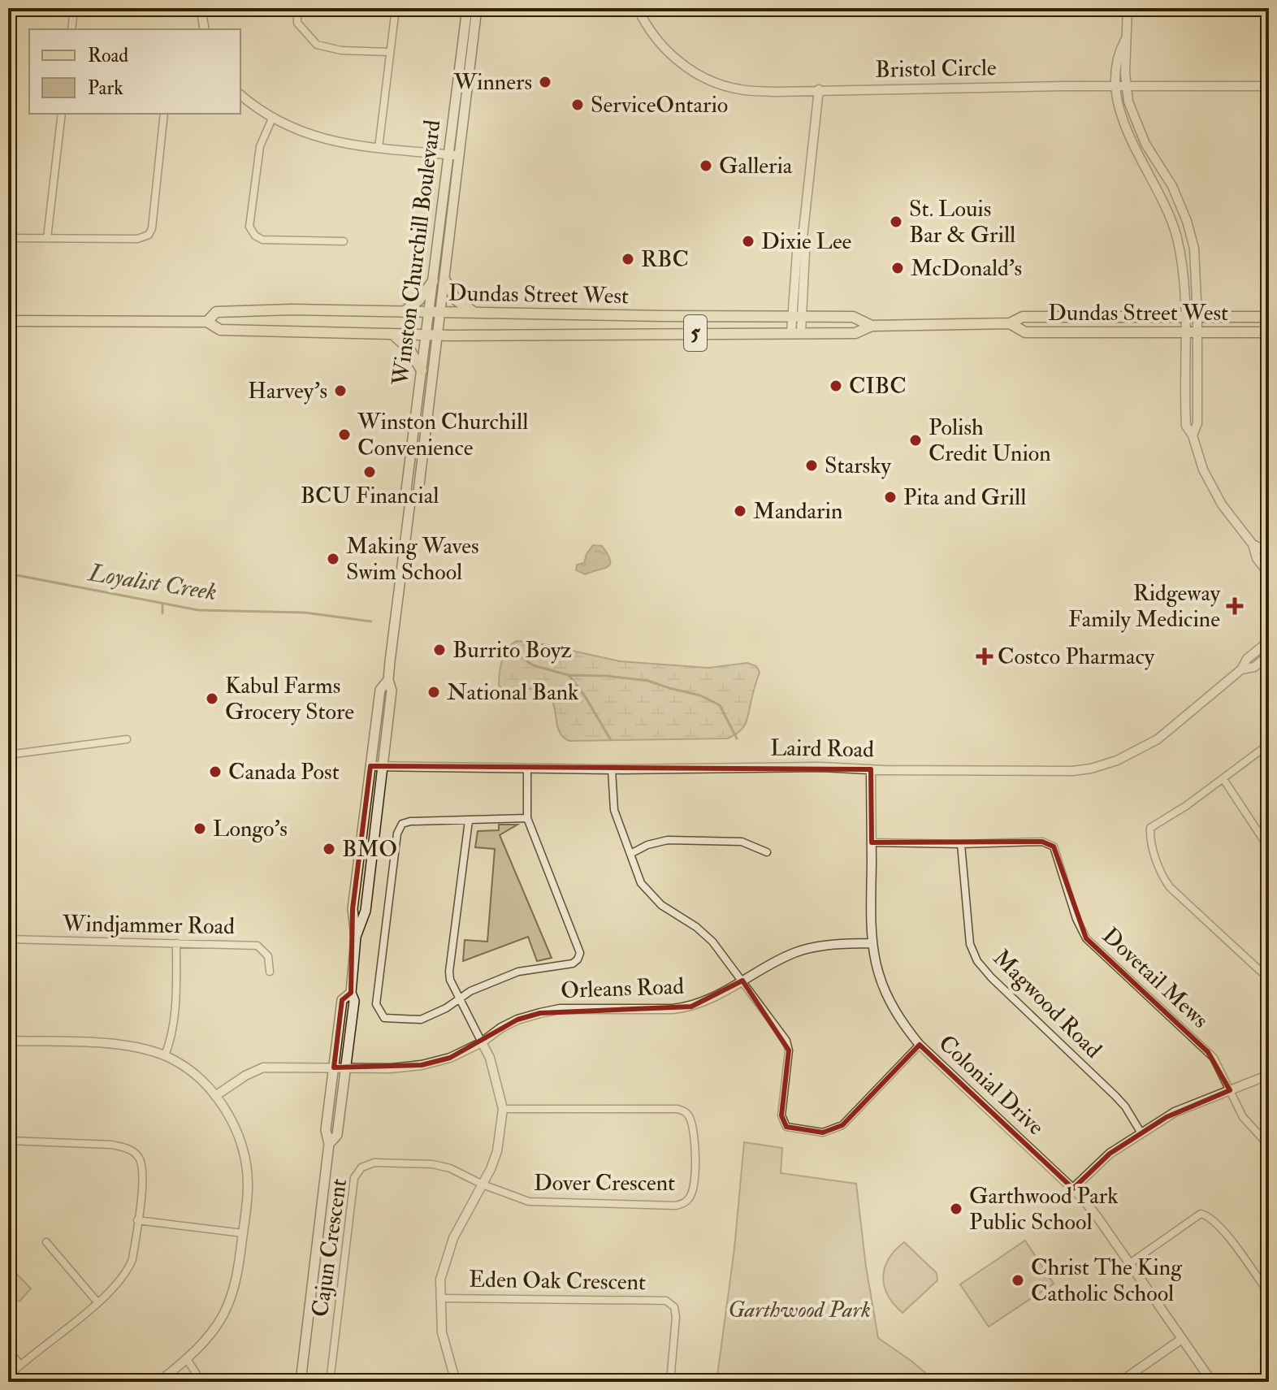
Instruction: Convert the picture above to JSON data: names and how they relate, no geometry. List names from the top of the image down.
{
  "streets": {
    "main road": ["Winston Churchill Boulevard", "Dundas Street West", "5"],
    "street": [
      "Bristol Circle",
      "Laird Road",
      "Windjammer Road",
      "Dovetail Mews",
      "Orleans Road",
      "Magwood Road",
      "Colonial Drive",
      "Dover Crescent",
      "Cajun Crescent",
      "Eden Oak Crescent"
    ]
  },
  "crossings": [
    ["Winston Churchill Boulevard", "Dundas Street West"],
    ["Winston Churchill Boulevard", "Laird Road"],
    ["Winston Churchill Boulevard", "Orleans Road"],
    ["Laird Road", "Colonial Drive"],
    ["Dovetail Mews", "Magwood Road"],
    ["Dovetail Mews", "Colonial Drive"],
    ["Orleans Road", "Colonial Drive"],
    ["Dover Crescent", "Cajun Crescent"]
  ],
  "water": ["Loyalist Creek"],
  "parks": ["Garthwood Park"],
  "places": {
    "other": [
      "Winners",
      "ServiceOntario",
      "Galleria",
      "St. Louis Bar & Grill",
      "Dixie Lee",
      "RBC",
      "McDonald's",
      "CIBC",
      "Harvey's",
      "Winston Churchill Convenience",
      "Polish Credit Union",
      "Starsky",
      "BCU Financial",
      "Pita and Grill",
      "Mandarin",
      "Making Waves Swim School",
      "Burrito Boyz",
      "National Bank",
      "Kabul Farms Grocery Store",
      "Canada Post",
      "Longo's",
      "BMO",
      "Garthwood Park Public School",
      "Christ The King Catholic School"
    ],
    "health": ["Ridgeway Family Medicine", "Costco Pharmacy"]
  },
  "legend": ["Road", "Park"]
}
